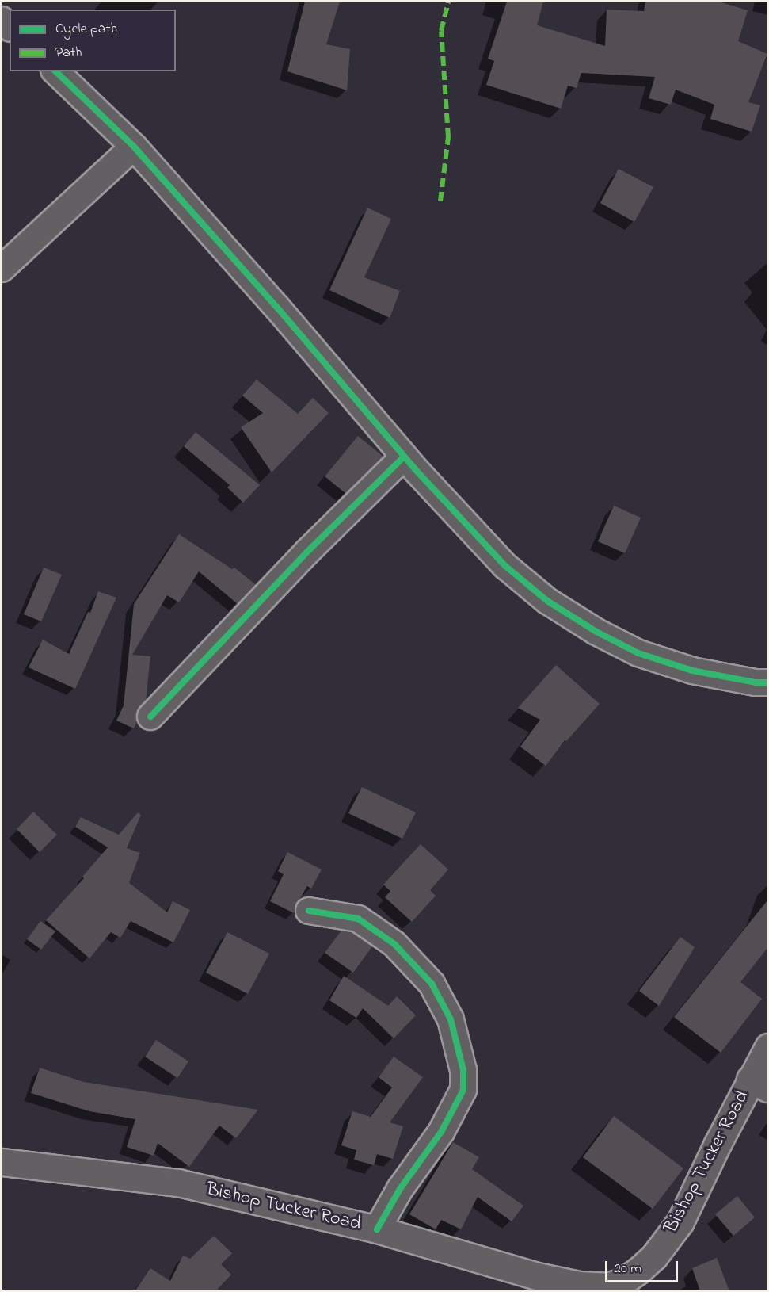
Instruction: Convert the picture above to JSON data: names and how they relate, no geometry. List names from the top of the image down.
{
  "streets": {
    "main road": ["Bishop Tucker Road"]
  },
  "legend": ["Cycle path", "Path"],
  "scale_bar": "20 m"
}
